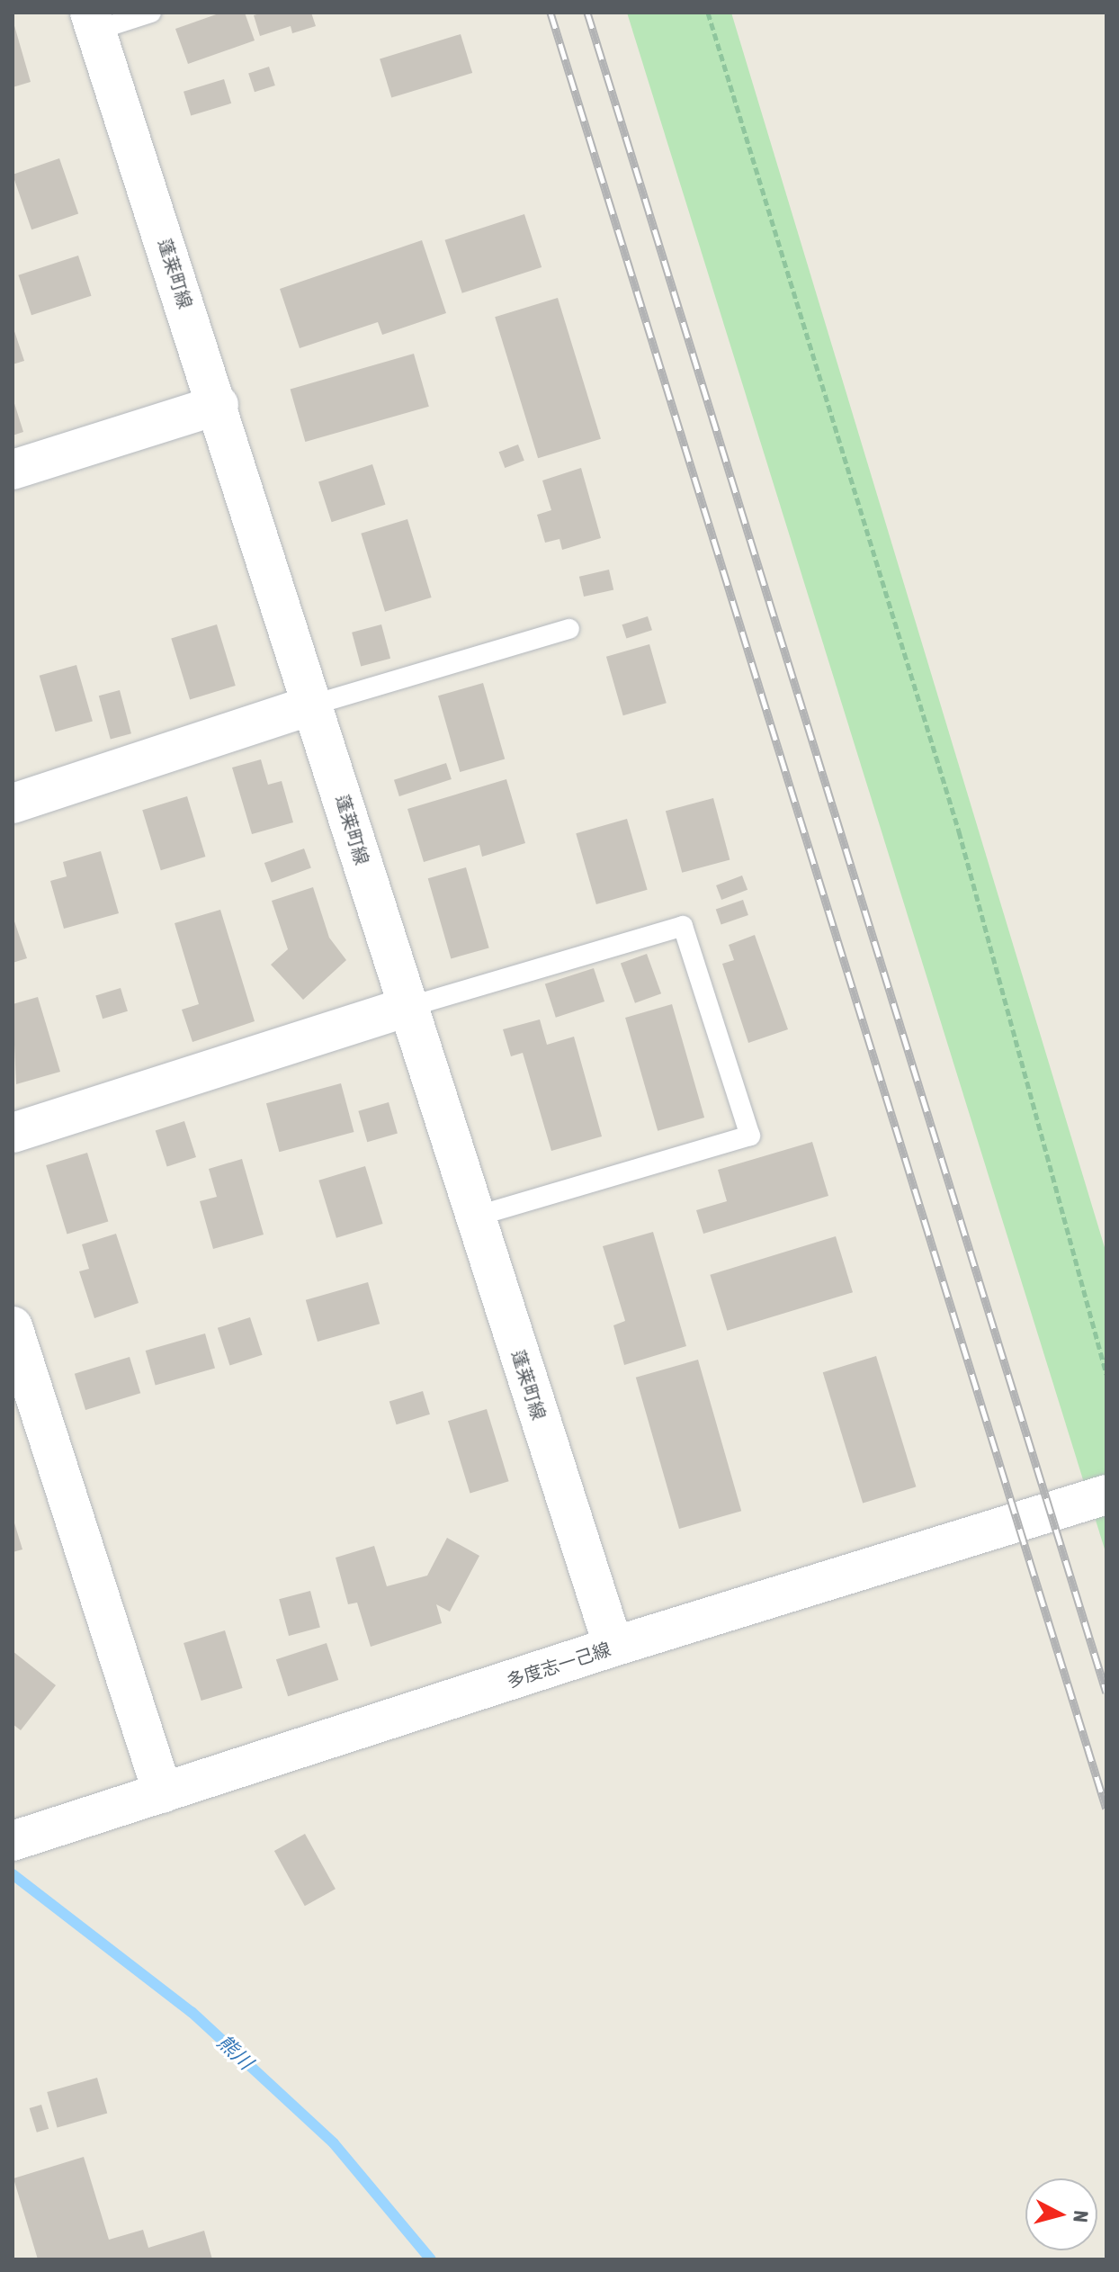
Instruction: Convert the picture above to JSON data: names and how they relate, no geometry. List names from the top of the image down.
{
  "streets": {
    "street": ["蓬莱町線", "多度志一己線"]
  },
  "crossings": [
    ["蓬莱町線", "多度志一己線"]
  ],
  "water": ["熊川"],
  "north": "right"
}
